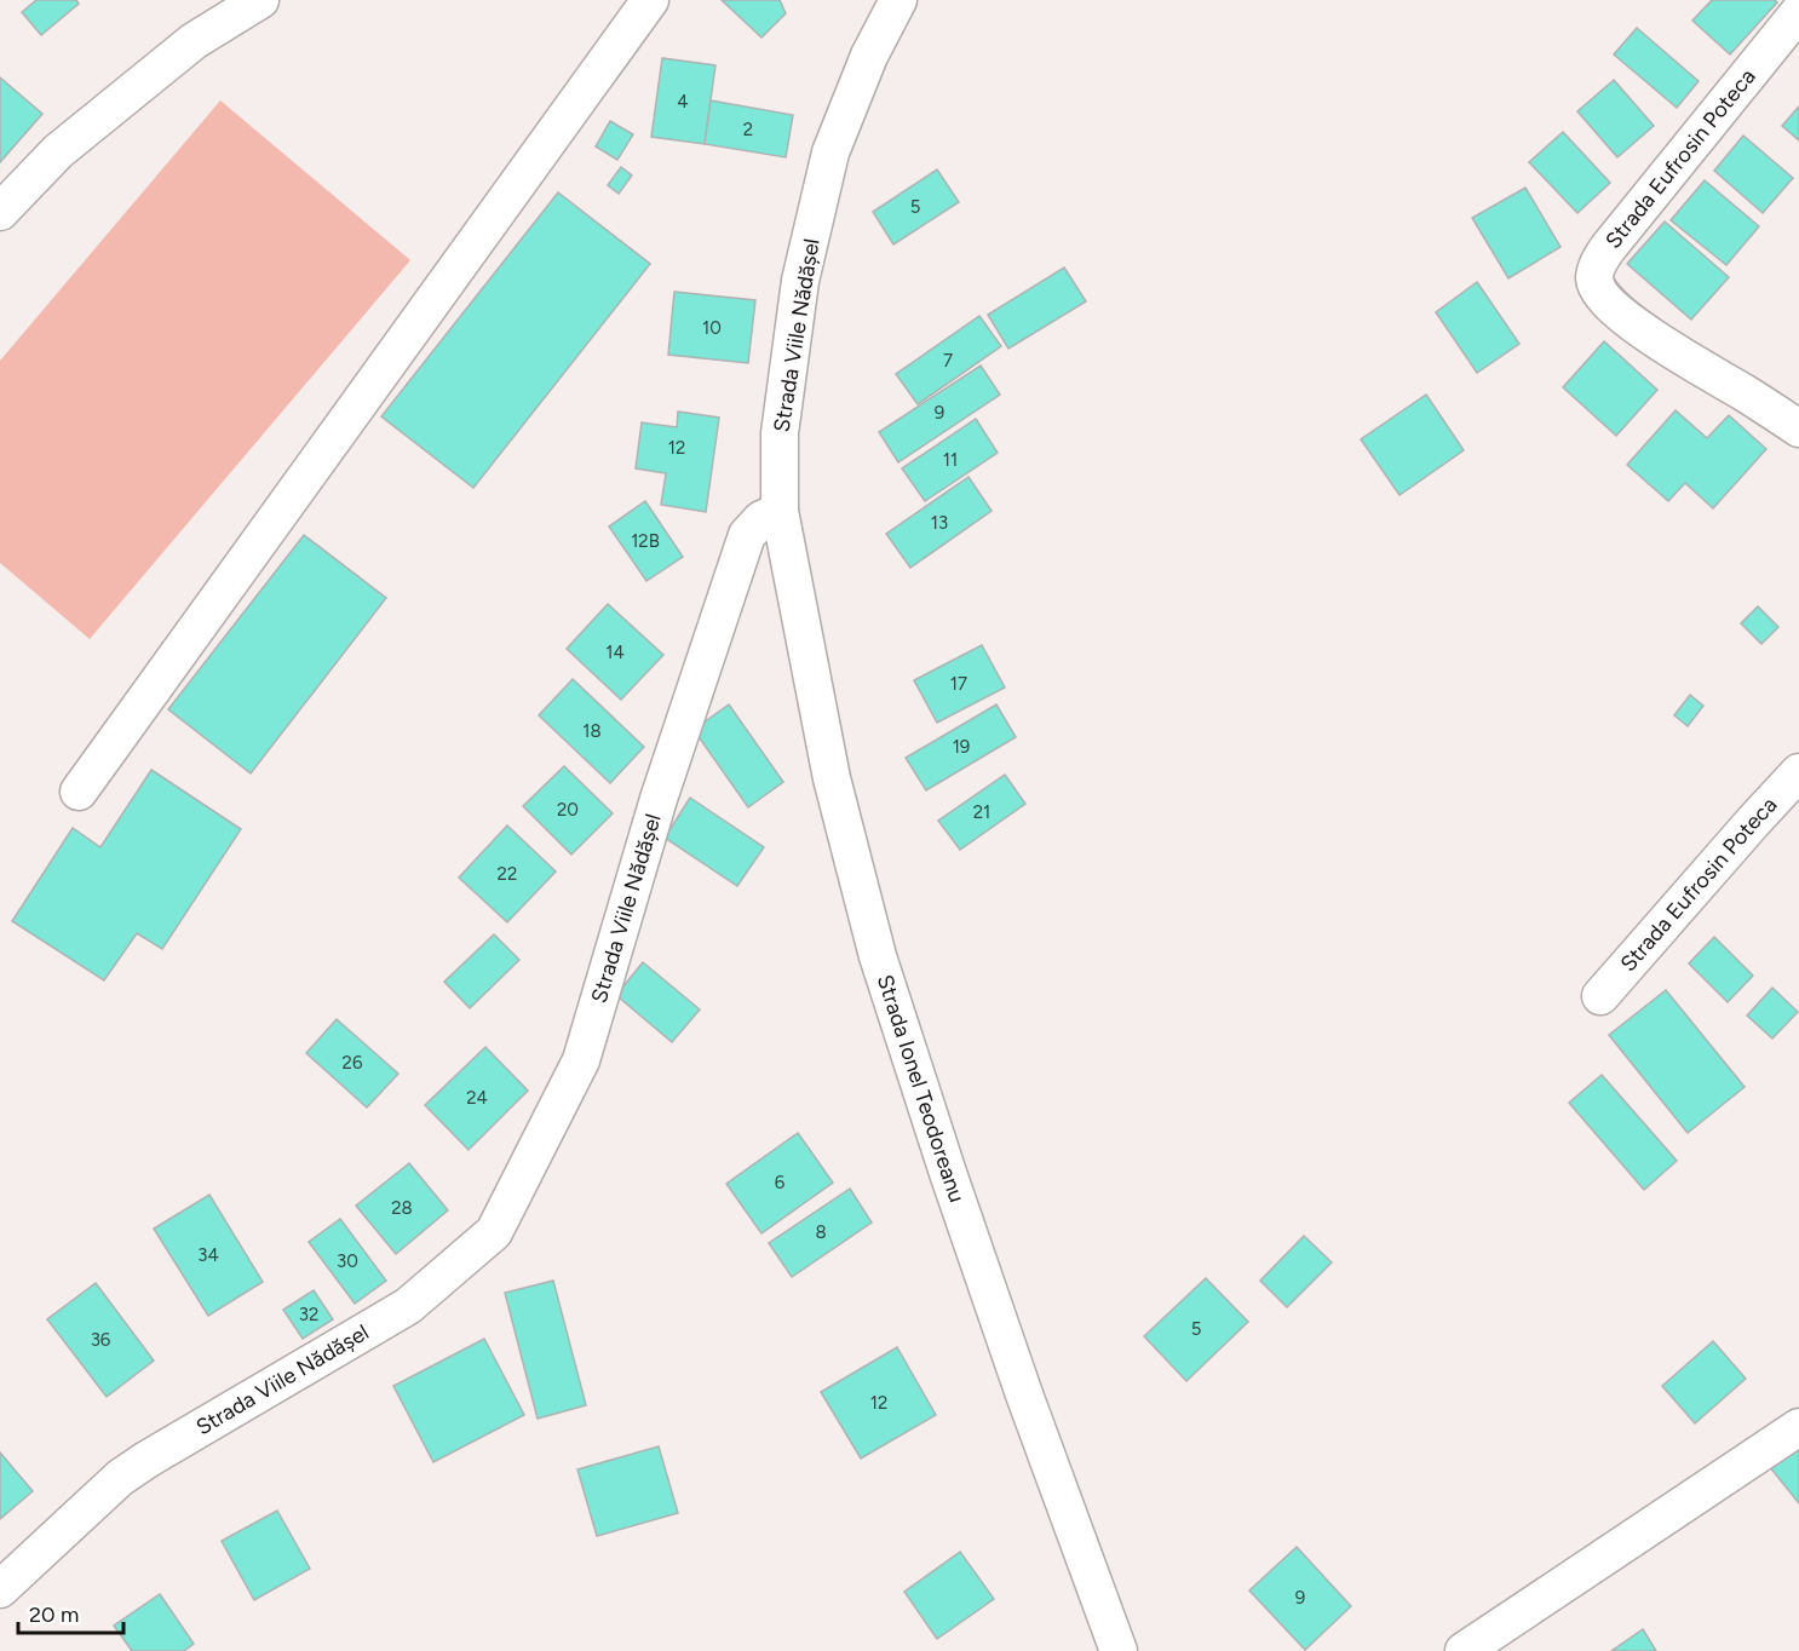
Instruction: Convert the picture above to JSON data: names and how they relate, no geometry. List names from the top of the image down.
{
  "streets": {
    "street": ["Strada Eufrosin Poteca", "Strada Viile Nădășel", "Strada Ionel Teodoreanu"]
  },
  "crossings": [
    ["Strada Viile Nădășel", "Strada Ionel Teodoreanu"]
  ],
  "house_numbers": [
    "4",
    "2",
    "5",
    "10",
    "7",
    "9",
    "12",
    "11",
    "13",
    "12B",
    "14",
    "17",
    "18",
    "19",
    "20",
    "21",
    "22",
    "26",
    "24",
    "6",
    "28",
    "8",
    "34",
    "30",
    "32",
    "5",
    "36",
    "12",
    "9"
  ],
  "scale_bar": "20 m"
}
